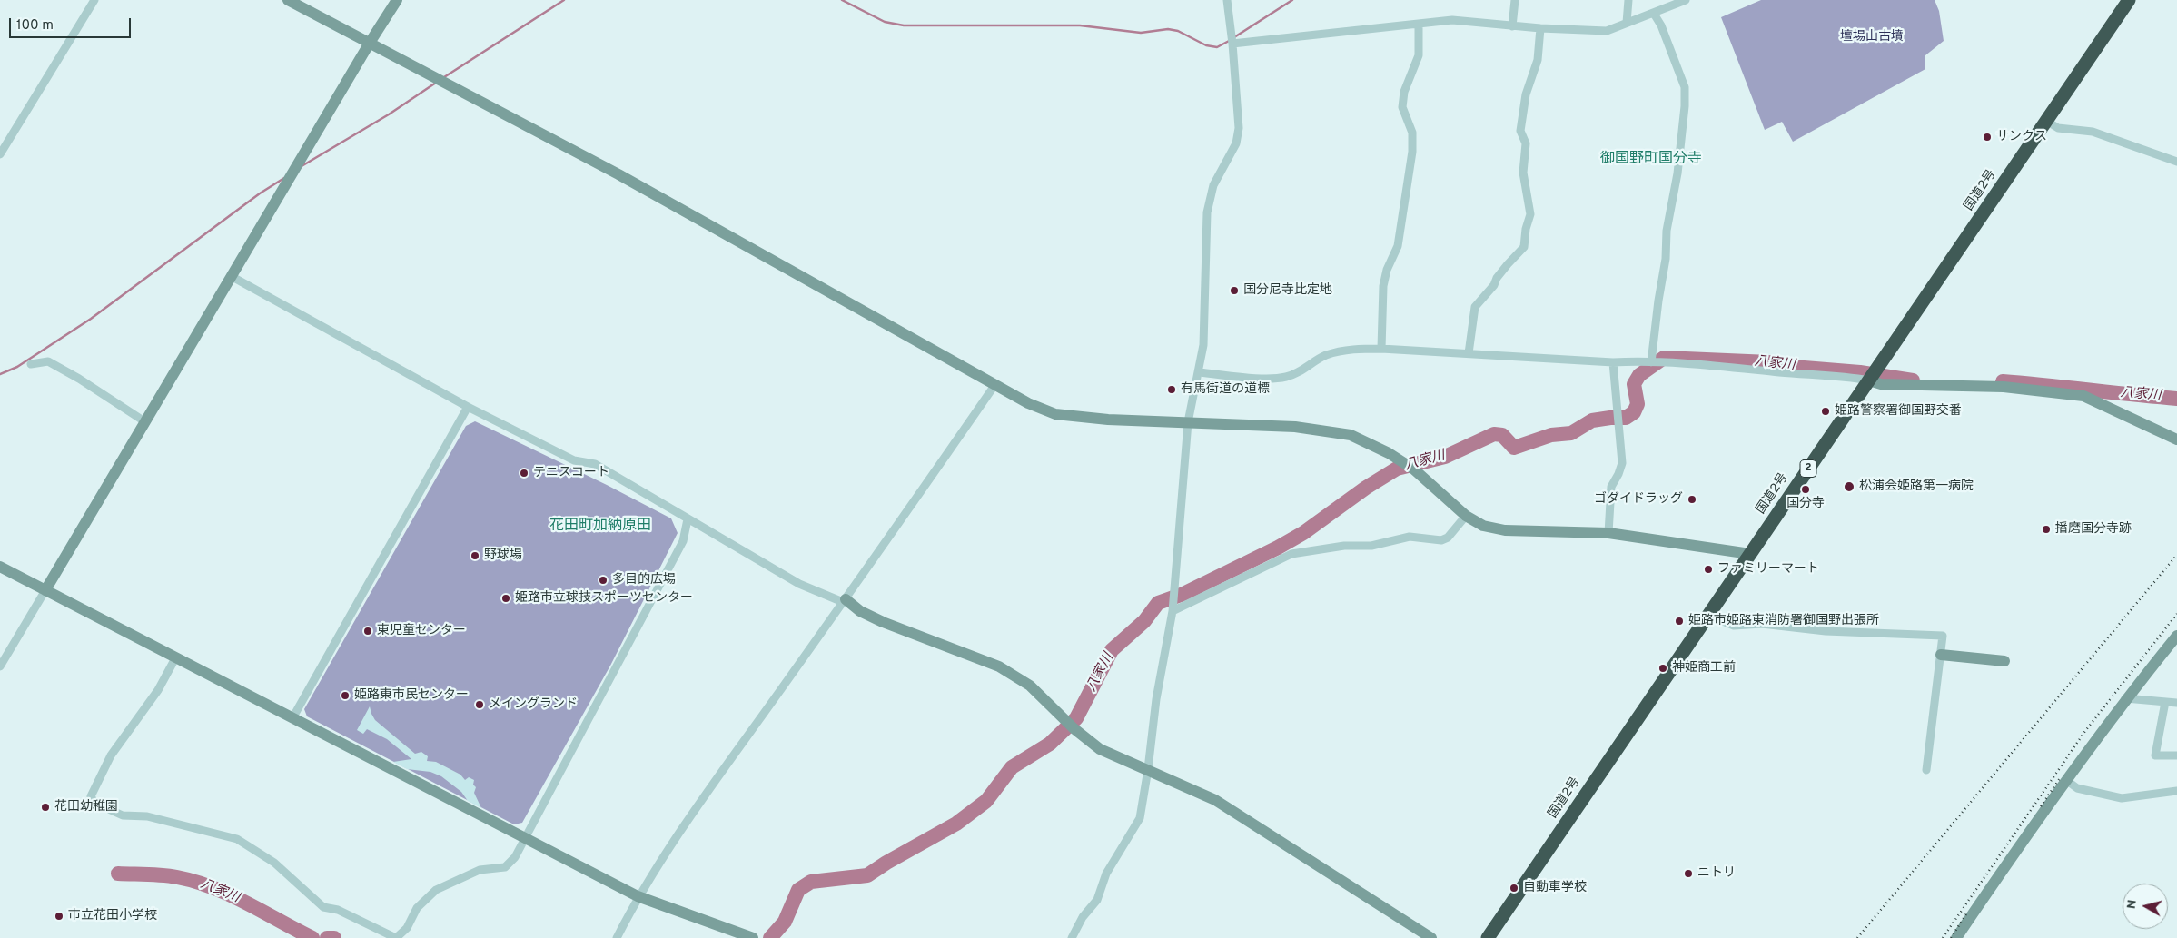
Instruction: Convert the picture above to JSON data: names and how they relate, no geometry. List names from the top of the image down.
{
  "streets": {
    "highway": ["国道2号", "2"]
  },
  "districts": ["御国野町国分寺", "花田町加納原田"],
  "water": ["八家川"],
  "parks": ["壇場山古墳"],
  "places": [
    "サンクス",
    "国分尼寺比定地",
    "有馬街道の道標",
    "姫路警察署御国野交番",
    "テニスコート",
    "松浦会姫路第一病院",
    "国分寺",
    "ゴダイドラッグ",
    "播磨国分寺跡",
    "野球場",
    "ファミリーマート",
    "多目的広場",
    "姫路市立球技スポーツセンター",
    "姫路市姫路東消防署御国野出張所",
    "東児童センター",
    "神姫商工前",
    "姫路東市民センター",
    "メイングランド",
    "花田幼稚園",
    "ニトリ",
    "自動車学校",
    "市立花田小学校"
  ],
  "scale_bar": "100 m",
  "north": "left"
}
